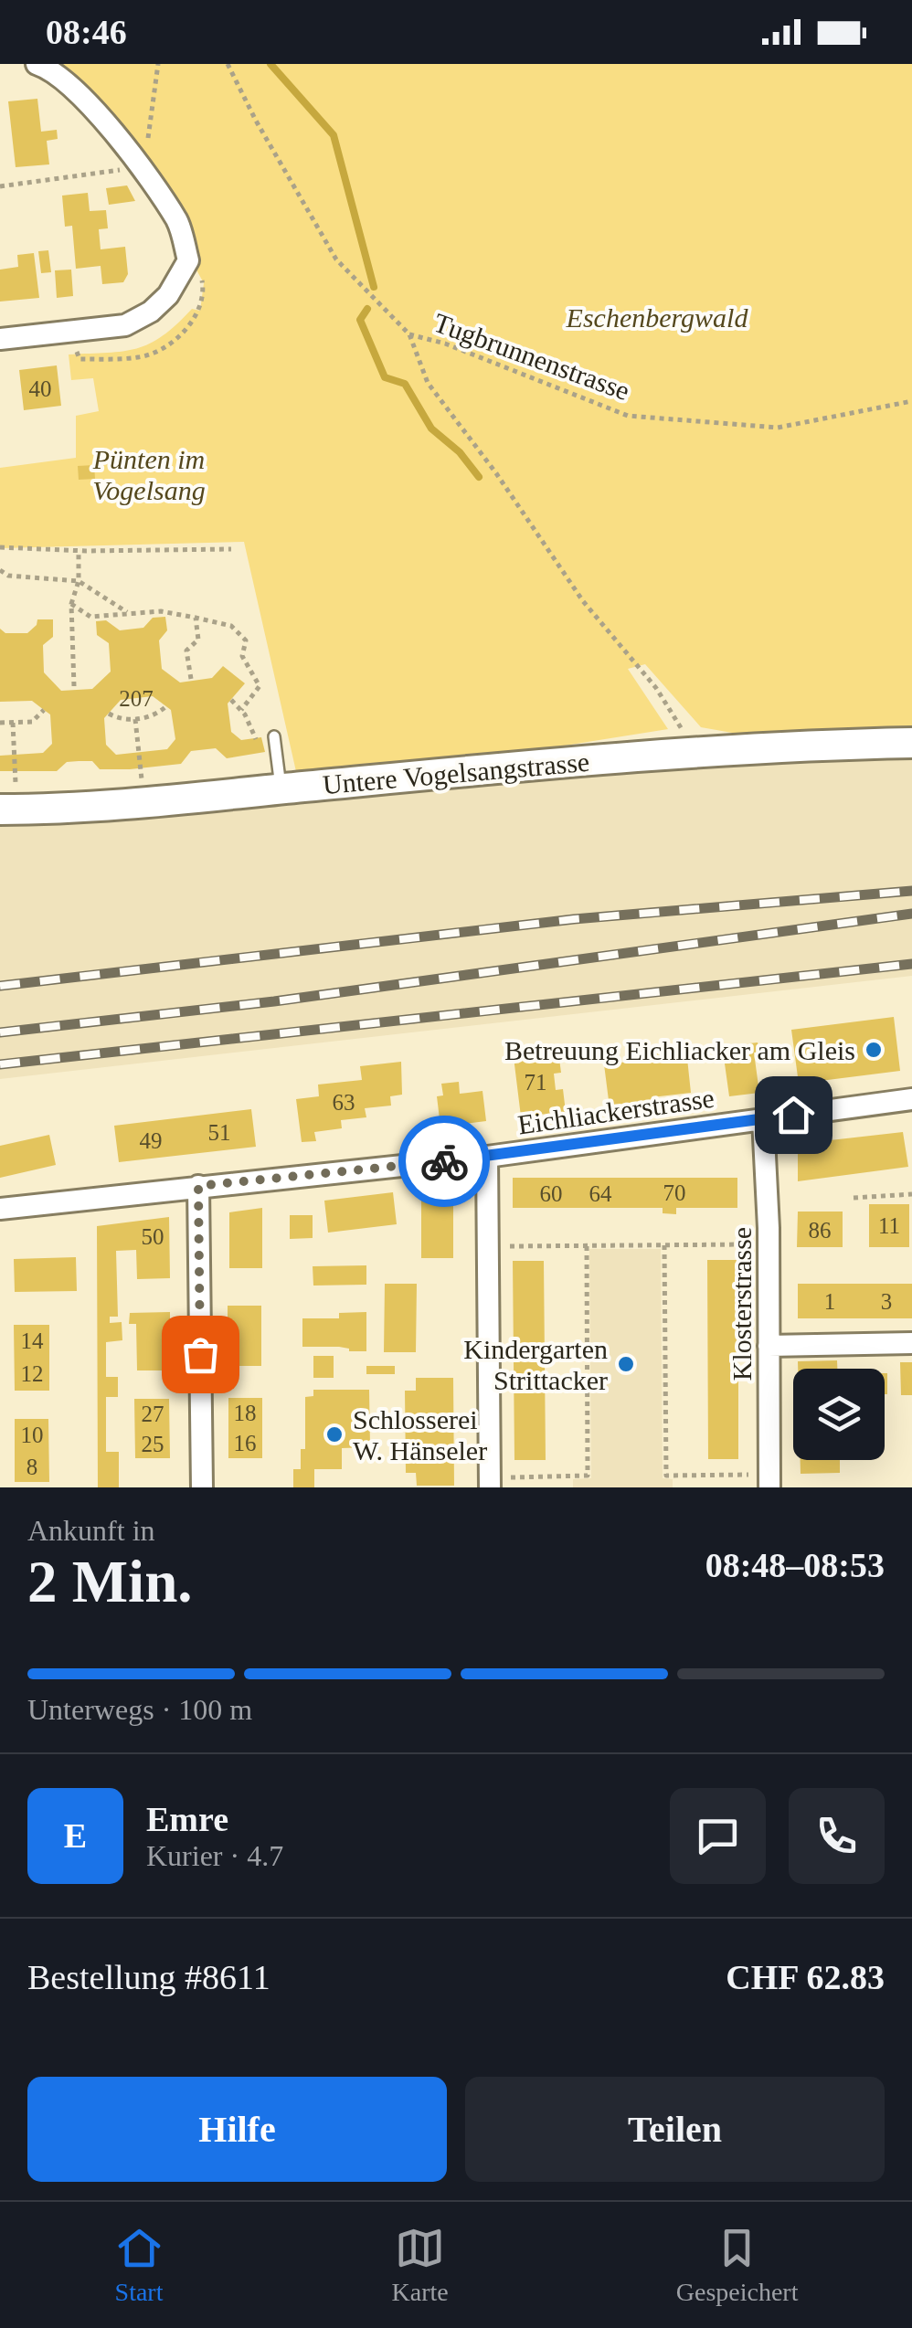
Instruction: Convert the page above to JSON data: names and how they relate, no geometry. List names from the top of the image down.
{
  "streets": {
    "main road": ["Untere Vogelsangstrasse"],
    "street": ["Eichliackerstrasse", "Klosterstrasse"],
    "path": ["Tugbrunnenstrasse"]
  },
  "crossings": [
    ["Tugbrunnenstrasse", "Untere Vogelsangstrasse"],
    ["Eichliackerstrasse", "Klosterstrasse"]
  ],
  "parks": ["Eschenbergwald", "Pünten im Vogelsang"],
  "places": ["Betreuung Eichliacker am Gleis", "Kindergarten Strittacker", "Schlosserei W. Hänseler"],
  "house_numbers": [
    "40",
    "207",
    "71",
    "63",
    "51",
    "49",
    "70",
    "60",
    "64",
    "11",
    "86",
    "50",
    "1",
    "3",
    "14",
    "12",
    "18",
    "27",
    "10",
    "16",
    "25",
    "8"
  ],
  "page": {
    "status": "08:46",
    "heading": ["2 Min.", "Ankunft in", "08:48–08:53"],
    "panel": [
      "Emre",
      "Kurier · 4.7",
      "Bestellung #8611",
      "CHF 62.83"
    ],
    "bar": "Unterwegs · 100 m",
    "round": "E",
    "buttons": ["Hilfe", "Teilen"],
    "tabs": ["Start", "Karte", "Gespeichert"]
  }
}
